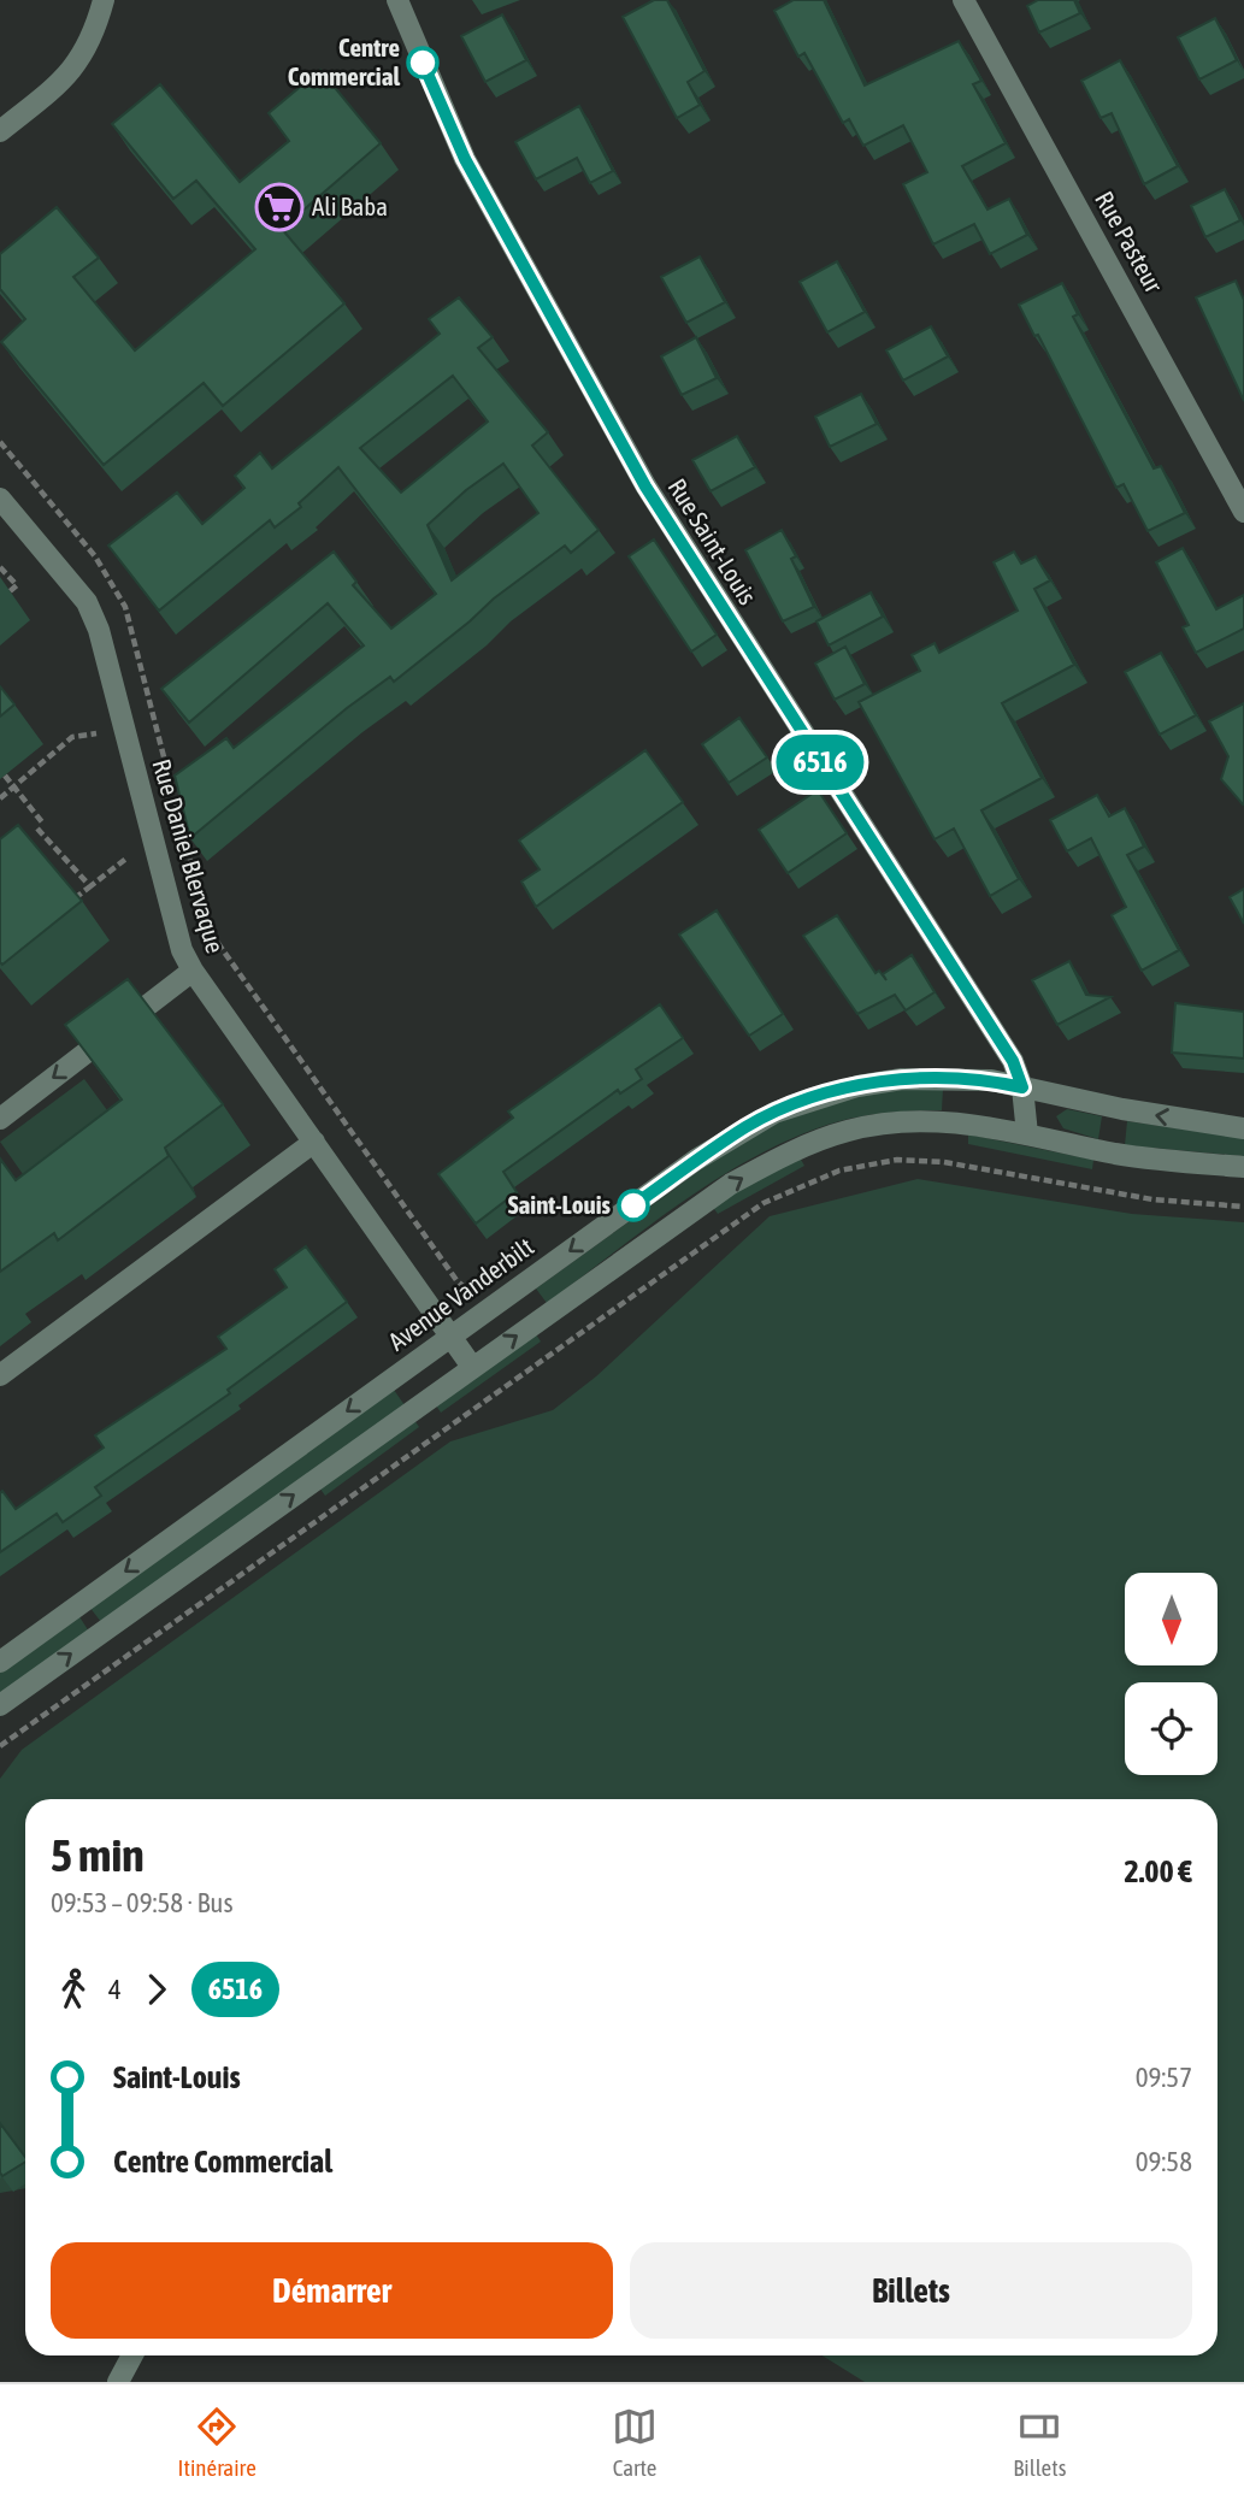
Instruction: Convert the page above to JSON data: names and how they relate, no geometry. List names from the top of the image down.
{
  "streets": {
    "street": [
      "Rue Pasteur",
      "Rue Saint-Louis",
      "Rue Daniel Blervaque",
      "Avenue Vanderbilt"
    ]
  },
  "crossings": [
    ["Rue Saint-Louis", "Avenue Vanderbilt"],
    ["Rue Daniel Blervaque", "Avenue Vanderbilt"]
  ],
  "places": {
    "other": ["Centre Commercial", "Saint-Louis"],
    "supermarket": ["Ali Baba"]
  },
  "lines": ["bus line 6516"],
  "north": "bottom",
  "page": {
    "on_map": "6516",
    "heading": ["5 min", "09:53 – 09:58 · Bus", "2.00 €"],
    "legs": ["4", "6516"],
    "list": [
      {
        "name": "Saint-Louis",
        "value": "09:57"
      },
      {
        "name": "Centre Commercial",
        "value": "09:58"
      }
    ],
    "buttons": ["Démarrer", "Billets"],
    "tabs": ["Itinéraire", "Carte", "Billets"]
  }
}
